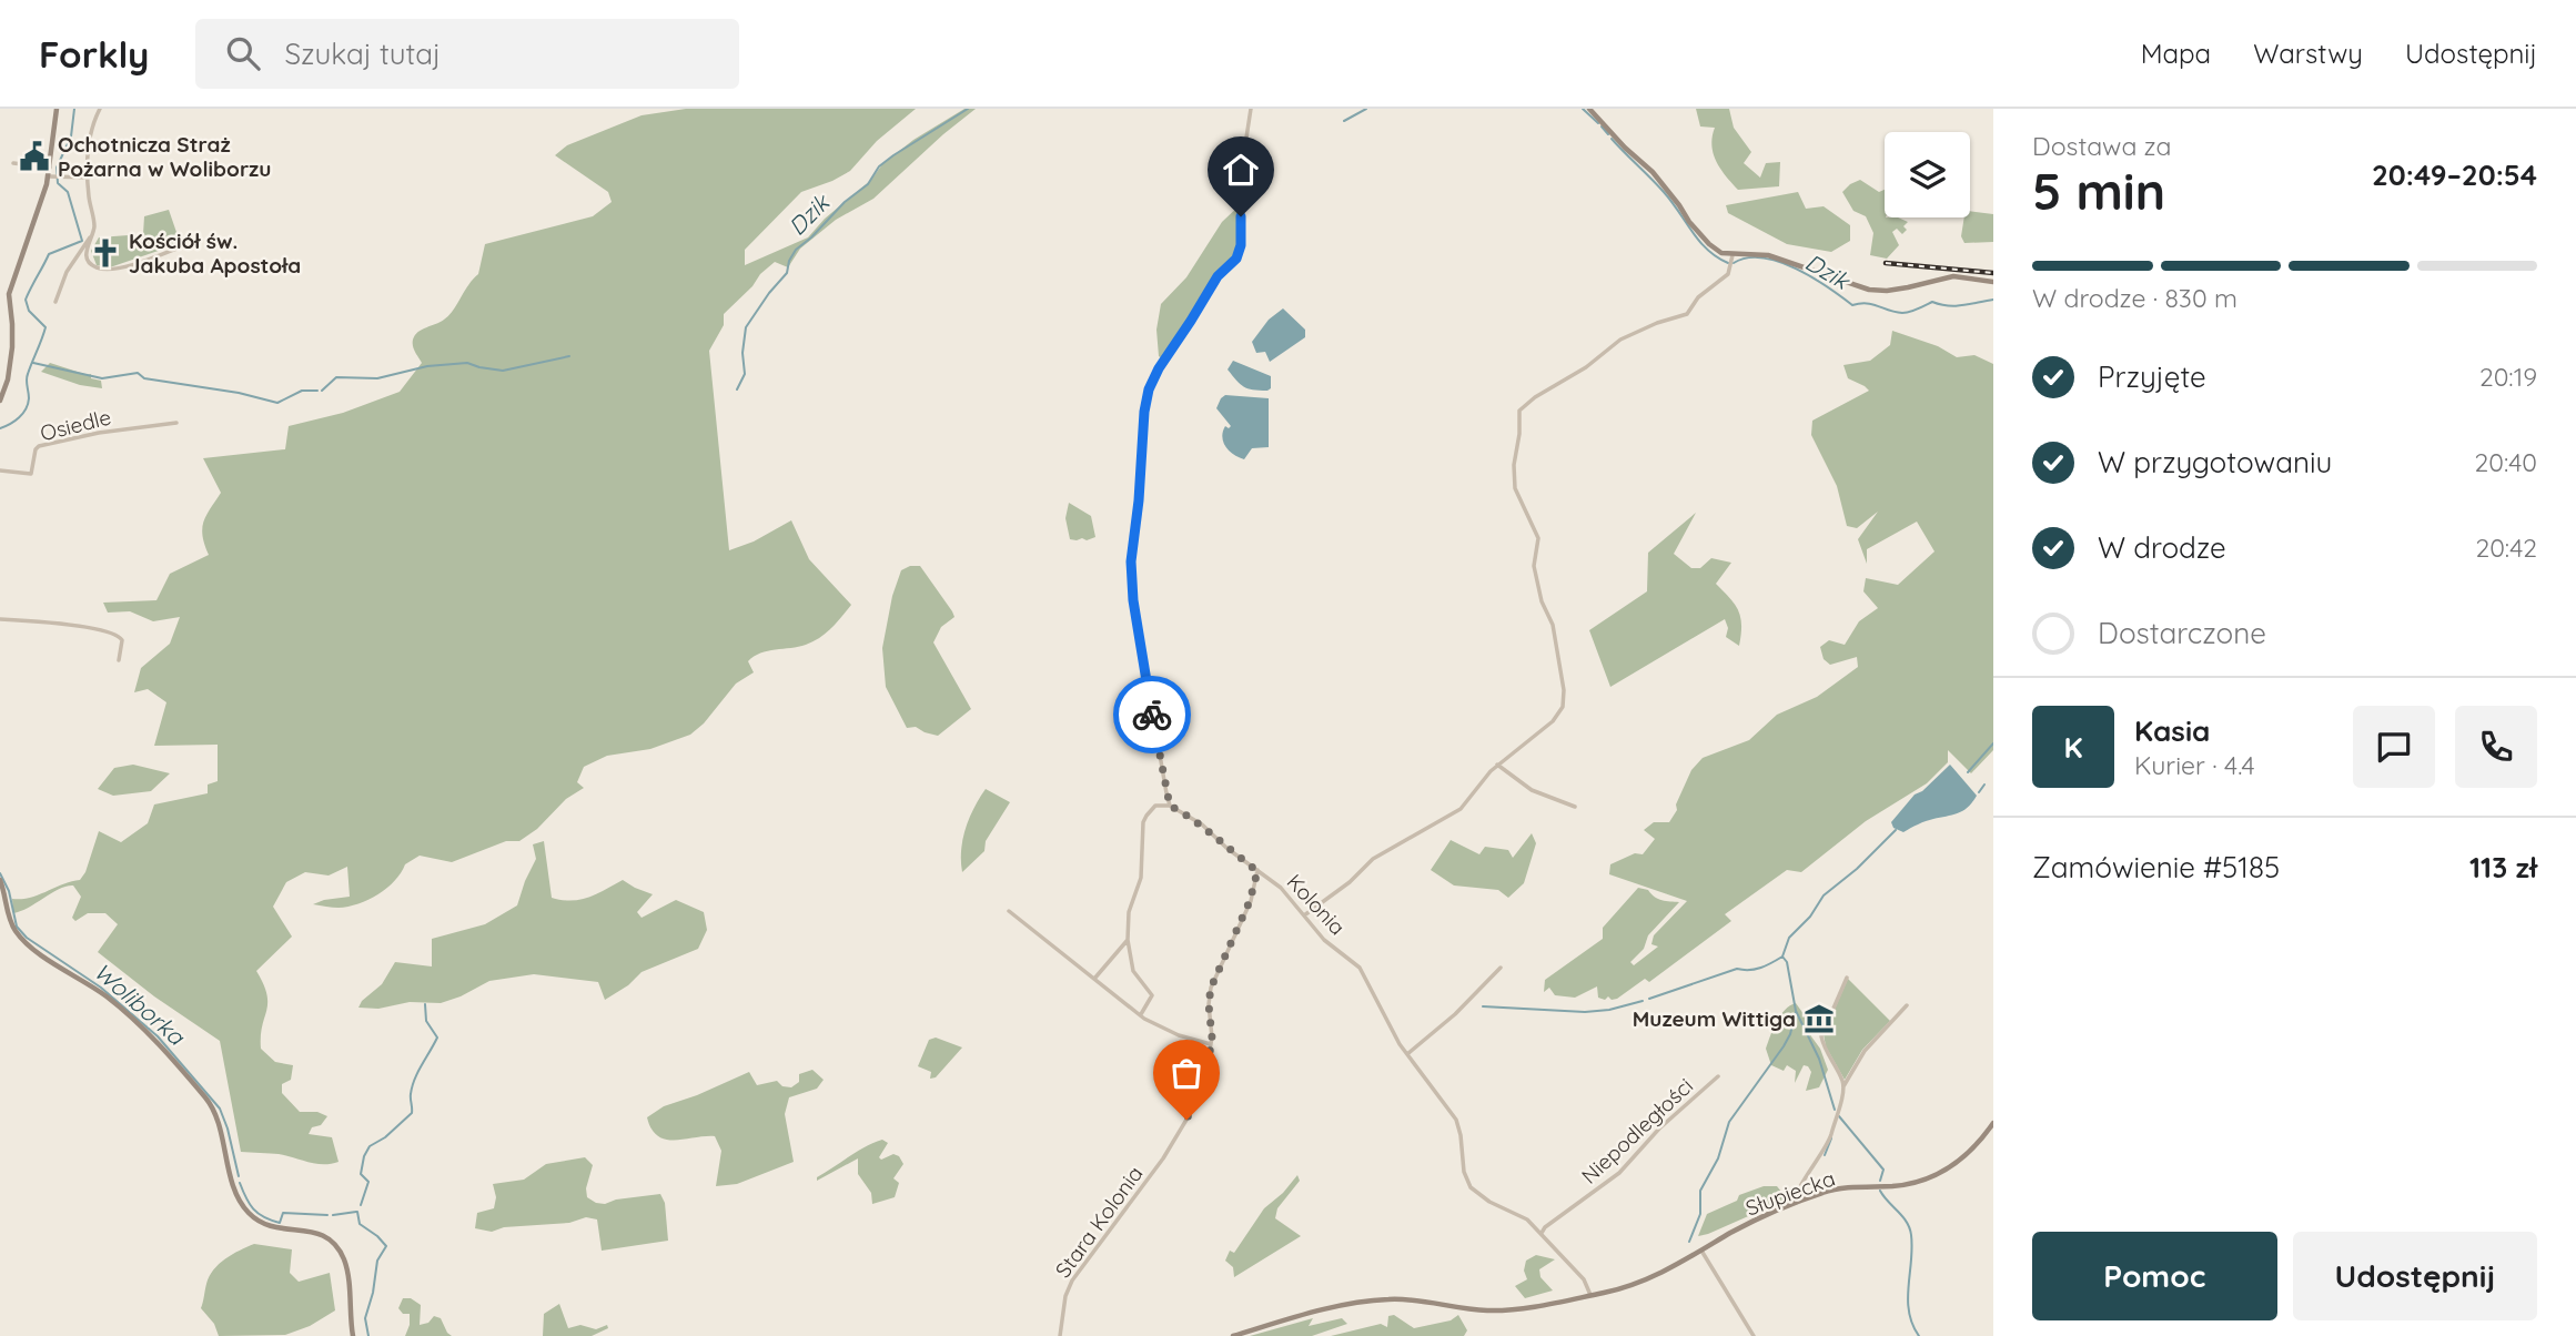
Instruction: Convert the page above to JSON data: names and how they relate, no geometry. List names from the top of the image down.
{
  "streets": {
    "main road": ["Słupiecka"],
    "street": [
      "Osiedle",
      "Kolonia",
      "Niepodległości",
      "Stara Kolonia"
    ]
  },
  "crossings": [
    ["Kolonia", "Niepodległości"],
    ["Kolonia", "Stara Kolonia"]
  ],
  "water": ["Dzik", "Woliborka"],
  "places": {
    "public building": ["Ochotnicza Straż Pożarna w Woliborzu"],
    "church": ["Kościół św. Jakuba Apostoła"],
    "museum": ["Muzeum Wittiga"]
  },
  "page": {
    "header": "Forkly",
    "search": "Szukaj tutaj",
    "nav": ["Mapa", "Warstwy", "Udostępnij"],
    "heading": ["5 min", "Dostawa za", "20:49–20:54"],
    "panel": [
      "Kasia",
      "Kurier · 4.4",
      "Zamówienie #5185",
      "113 zł"
    ],
    "bar": "W drodze · 830 m",
    "list": [
      ["Przyjęte", "20:19"],
      ["W przygotowaniu", "20:40"],
      ["W drodze", "20:42"],
      "Dostarczone"
    ],
    "round": "K",
    "buttons": ["Pomoc", "Udostępnij"]
  }
}
